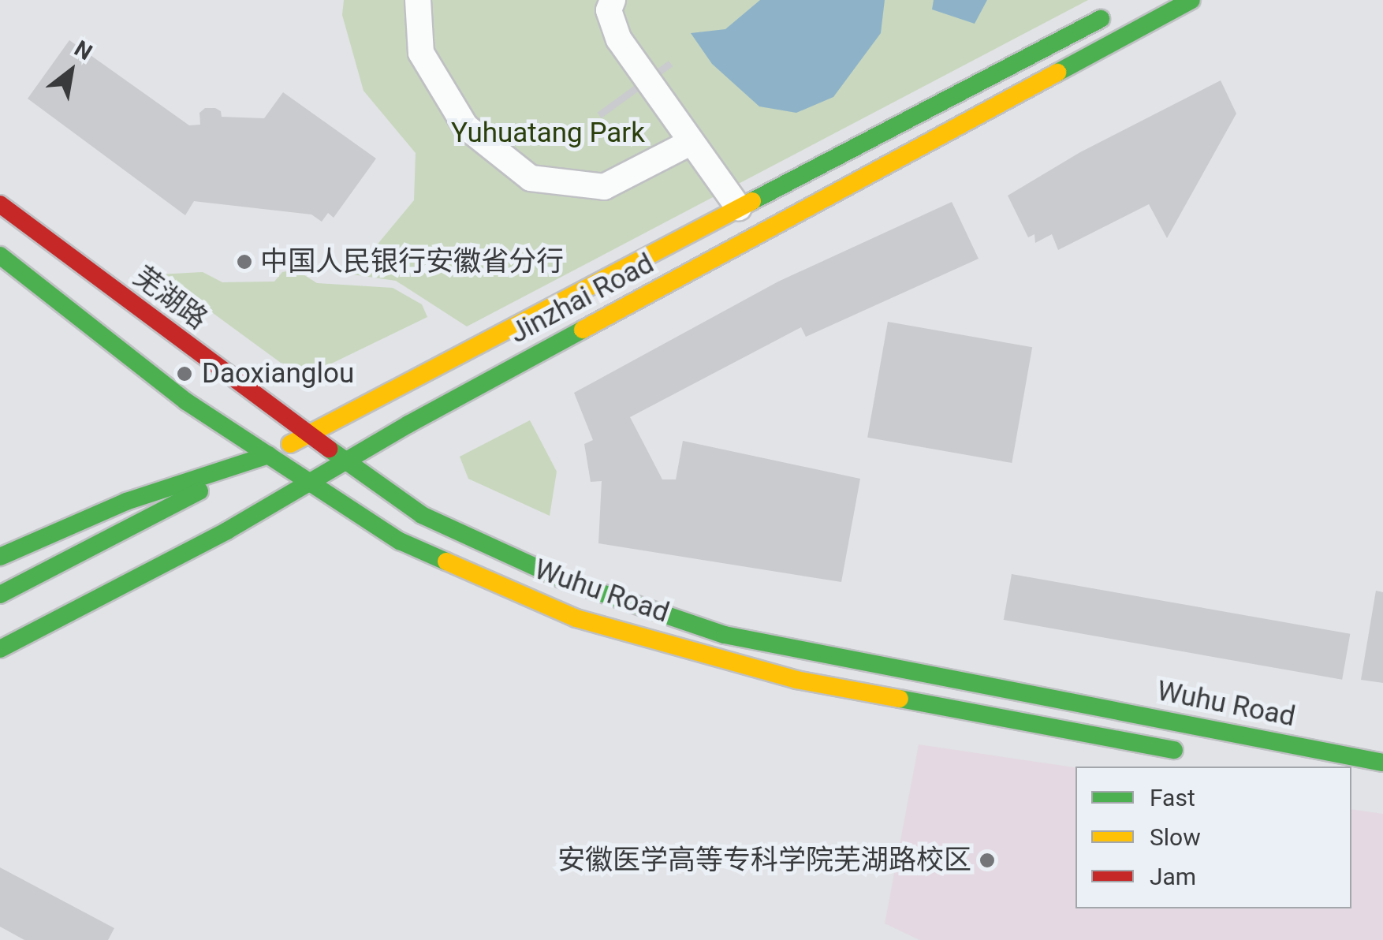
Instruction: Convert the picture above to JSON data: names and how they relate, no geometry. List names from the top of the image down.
{
  "streets": {
    "main road": ["芜湖路", "Jinzhai Road", "Wuhu Road"]
  },
  "crossings": [
    ["芜湖路", "Jinzhai Road"],
    ["芜湖路", "Wuhu Road"],
    ["Jinzhai Road", "Wuhu Road"]
  ],
  "parks": ["Yuhuatang Park"],
  "places": ["中国人民银行安徽省分行", "Daoxianglou", "安徽医学高等专科学院芜湖路校区"],
  "legend": ["Fast", "Slow", "Jam"],
  "north": "top right"
}
